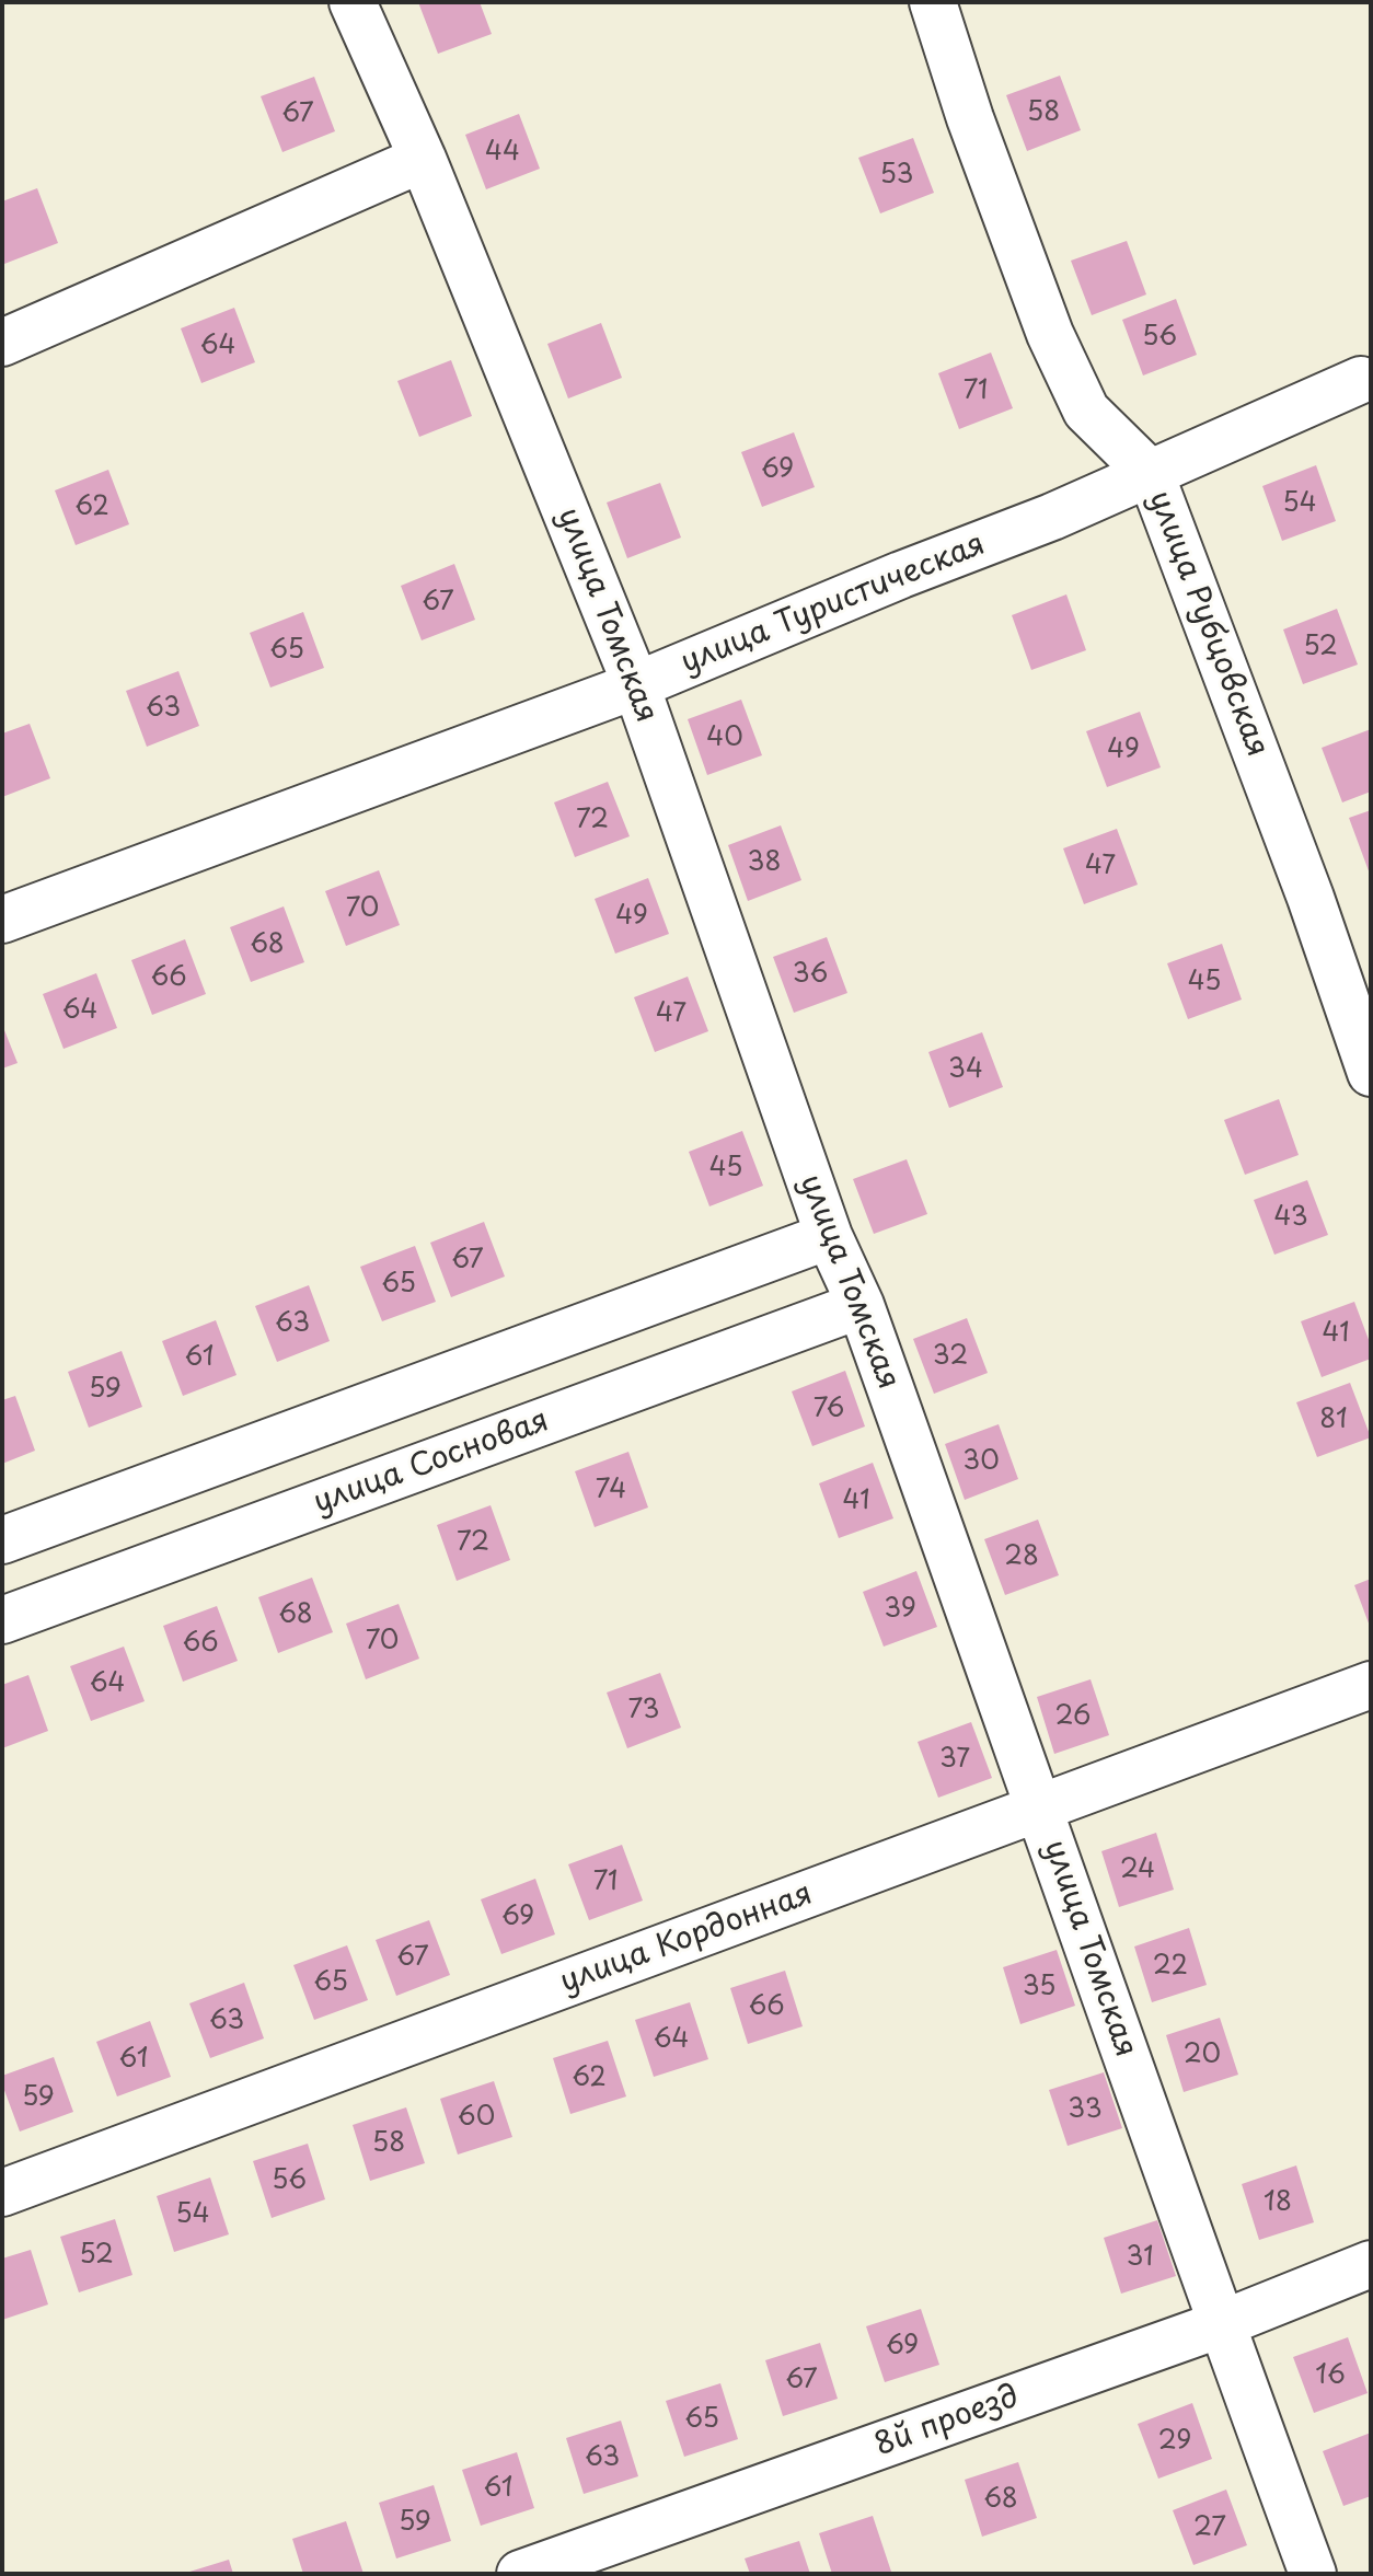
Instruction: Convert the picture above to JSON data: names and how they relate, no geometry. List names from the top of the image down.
{
  "streets": {
    "street": [
      "улица Туристическая",
      "улица Томская",
      "улица Рубцовская",
      "улица Сосновая",
      "улица Кордонная",
      "8й проезд"
    ]
  },
  "crossings": [
    ["улица Туристическая", "улица Томская"],
    ["улица Туристическая", "улица Рубцовская"],
    ["улица Томская", "улица Сосновая"],
    ["улица Томская", "улица Кордонная"],
    ["улица Томская", "8й проезд"]
  ],
  "house_numbers": [
    "58",
    "67",
    "44",
    "53",
    "56",
    "64",
    "71",
    "69",
    "54",
    "62",
    "67",
    "52",
    "65",
    "63",
    "40",
    "49",
    "72",
    "38",
    "47",
    "70",
    "49",
    "68",
    "36",
    "66",
    "45",
    "64",
    "47",
    "34",
    "45",
    "43",
    "67",
    "65",
    "63",
    "41",
    "32",
    "61",
    "59",
    "76",
    "81",
    "30",
    "74",
    "41",
    "72",
    "28",
    "39",
    "68",
    "70",
    "66",
    "64",
    "73",
    "26",
    "37",
    "24",
    "71",
    "69",
    "67",
    "22",
    "65",
    "35",
    "66",
    "63",
    "64",
    "20",
    "61",
    "62",
    "59",
    "33",
    "60",
    "58",
    "56",
    "18",
    "54",
    "52",
    "31",
    "69",
    "16",
    "67",
    "65",
    "29",
    "63",
    "61",
    "68",
    "59",
    "27"
  ]
}
